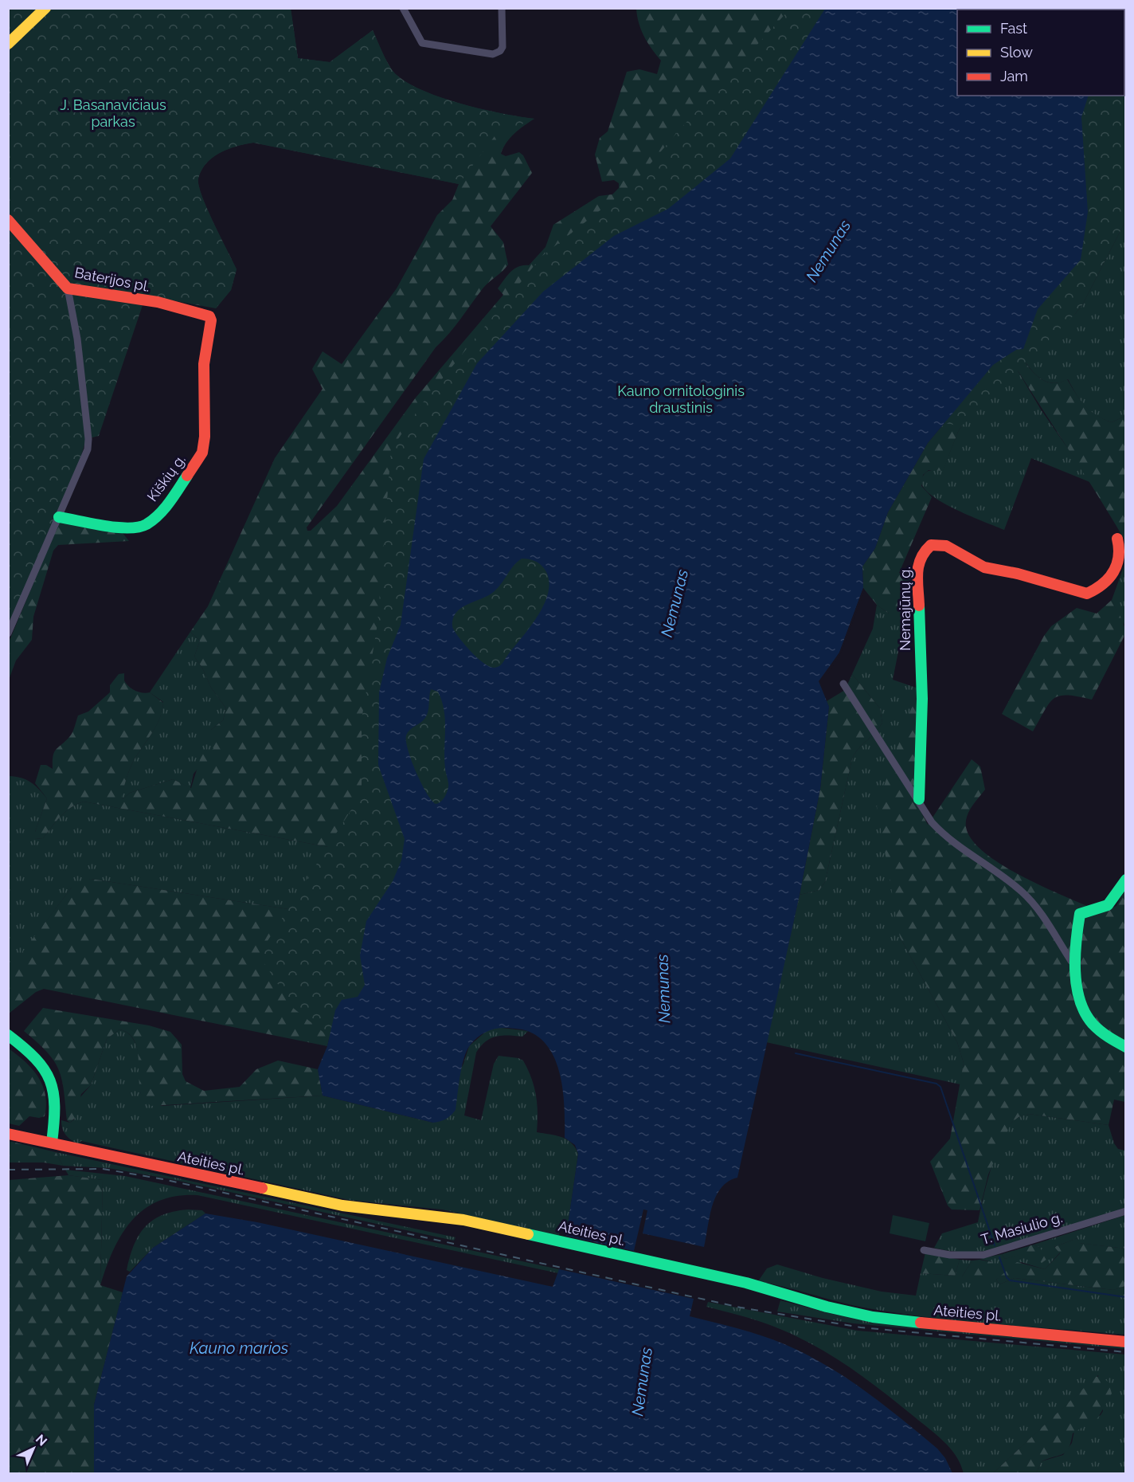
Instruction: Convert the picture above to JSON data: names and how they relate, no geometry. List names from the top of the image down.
{
  "streets": {
    "street": [
      "Baterijos pl.",
      "Kiškių g.",
      "Nemajūnų g.",
      "Ateities pl.",
      "T. Masiulio g."
    ]
  },
  "crossings": [
    ["Baterijos pl.", "Kiškių g."]
  ],
  "water": ["Nemunas", "Kauno marios"],
  "parks": ["J. Basanavičiaus parkas", "Kauno ornitologinis draustinis"],
  "legend": ["Fast", "Slow", "Jam"],
  "north": "top right"
}
